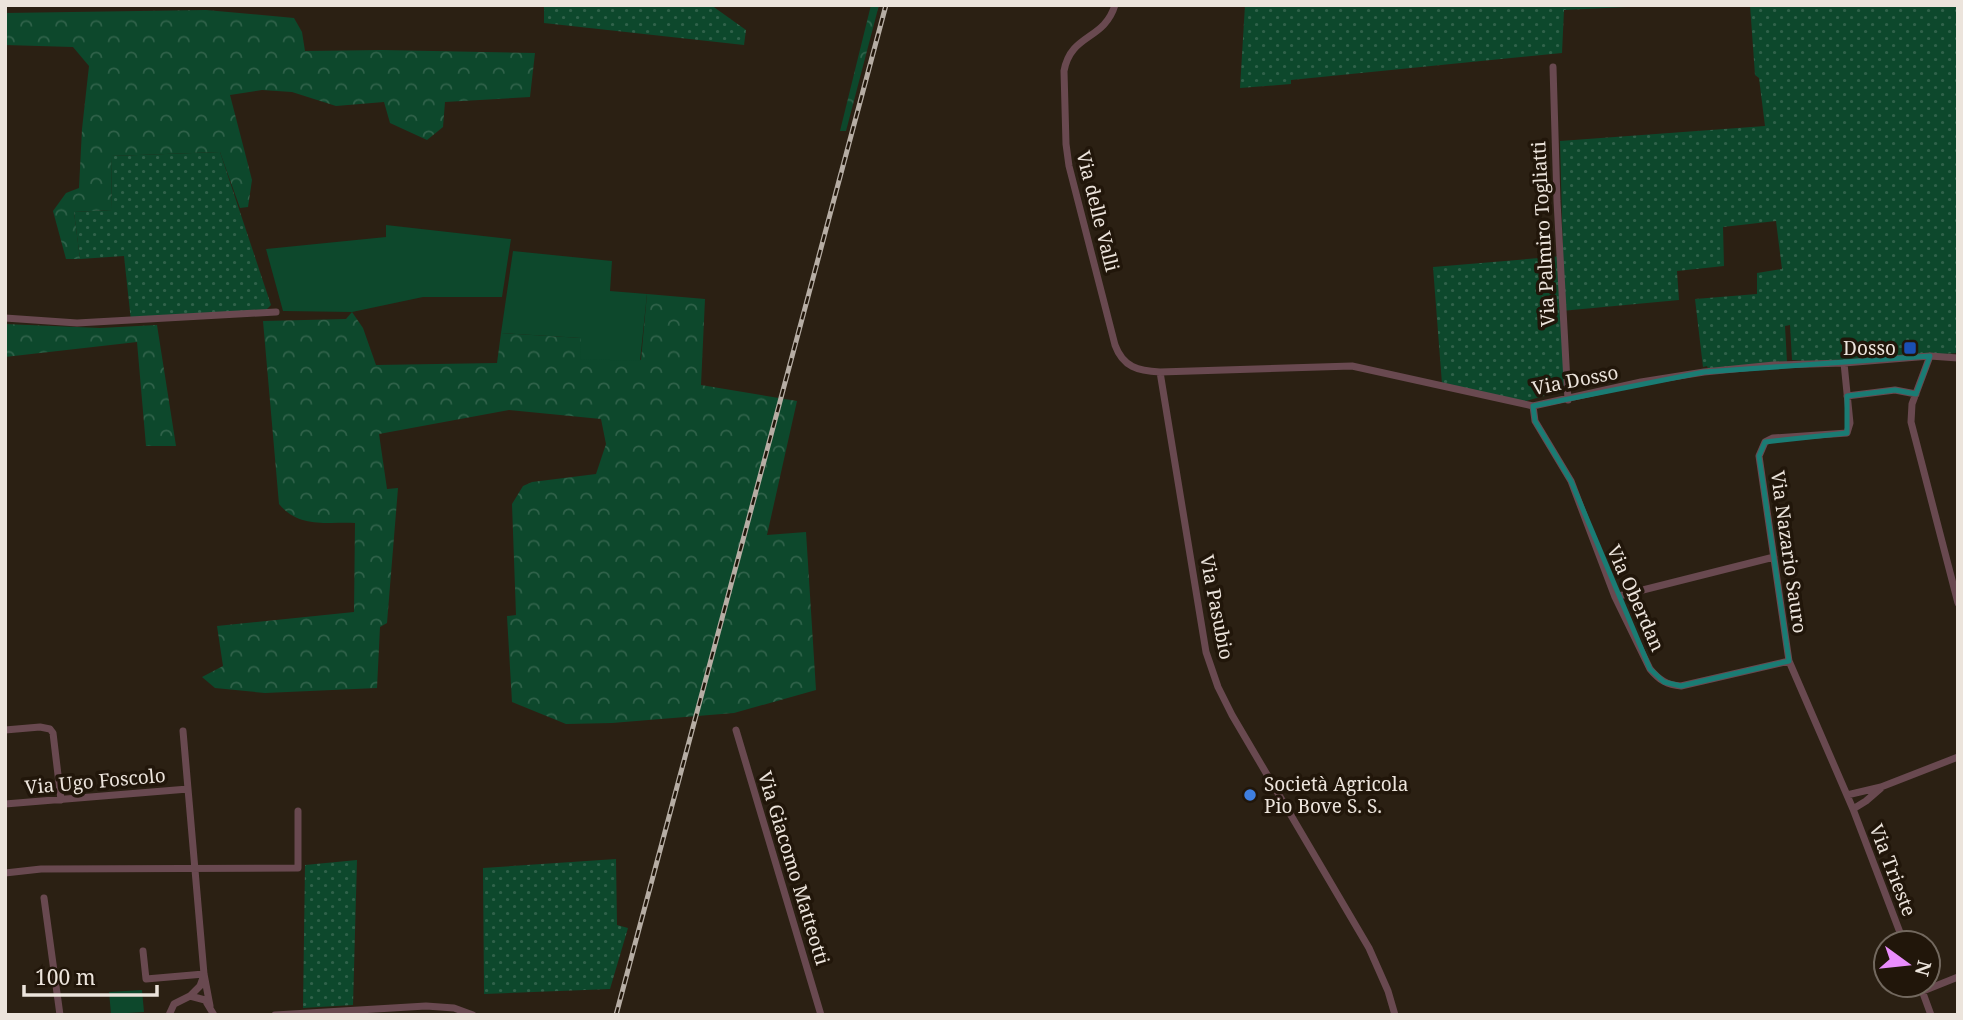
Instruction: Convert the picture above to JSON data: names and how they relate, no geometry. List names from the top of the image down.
{
  "streets": {
    "street": [
      "Via delle Valli",
      "Via Palmiro Togliatti",
      "Via Dosso",
      "Via Nazario Sauro",
      "Via Oberdan",
      "Via Pasubio",
      "Via Ugo Foscolo",
      "Via Giacomo Matteotti",
      "Via Trieste"
    ]
  },
  "crossings": [
    ["Via delle Valli", "Via Dosso"],
    ["Via delle Valli", "Via Pasubio"],
    ["Via Palmiro Togliatti", "Via Dosso"],
    ["Via Dosso", "Via Nazario Sauro"],
    ["Via Dosso", "Via Oberdan"],
    ["Via Dosso", "Via Pasubio"],
    ["Via Nazario Sauro", "Via Oberdan"],
    ["Via Nazario Sauro", "Via Trieste"]
  ],
  "places": {
    "transit": ["Dosso"],
    "other": ["Società Agricola Pio Bove S. S."]
  },
  "scale_bar": "100 m",
  "north": "right"
}
